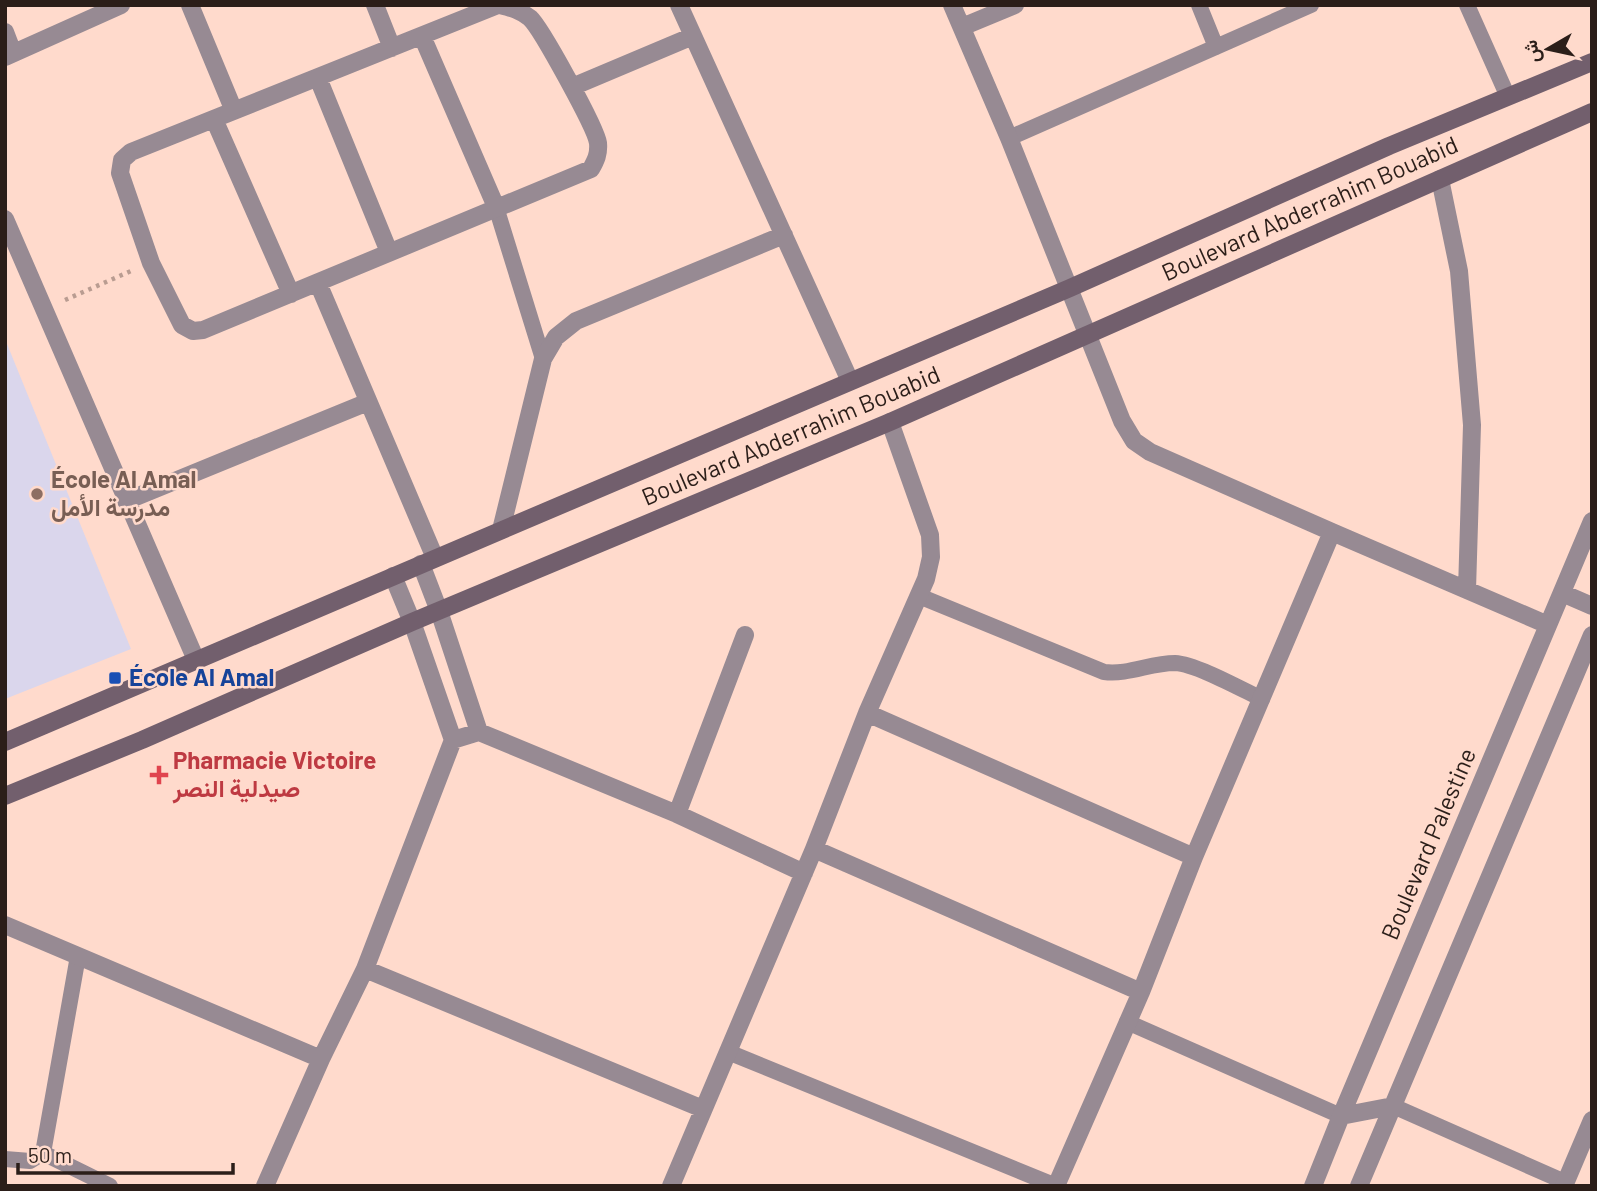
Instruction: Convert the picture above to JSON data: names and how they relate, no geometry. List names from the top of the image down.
{
  "streets": {
    "main road": ["Boulevard Abderrahim Bouabid"],
    "street": ["Boulevard Palestine"]
  },
  "places": {
    "other": ["École Al Amal مدرسة الأمل"],
    "transit": ["École Al Amal"],
    "health": ["Pharmacie Victoire صيدلية النصر"]
  },
  "scale_bar": "50 m",
  "north": "left"
}
